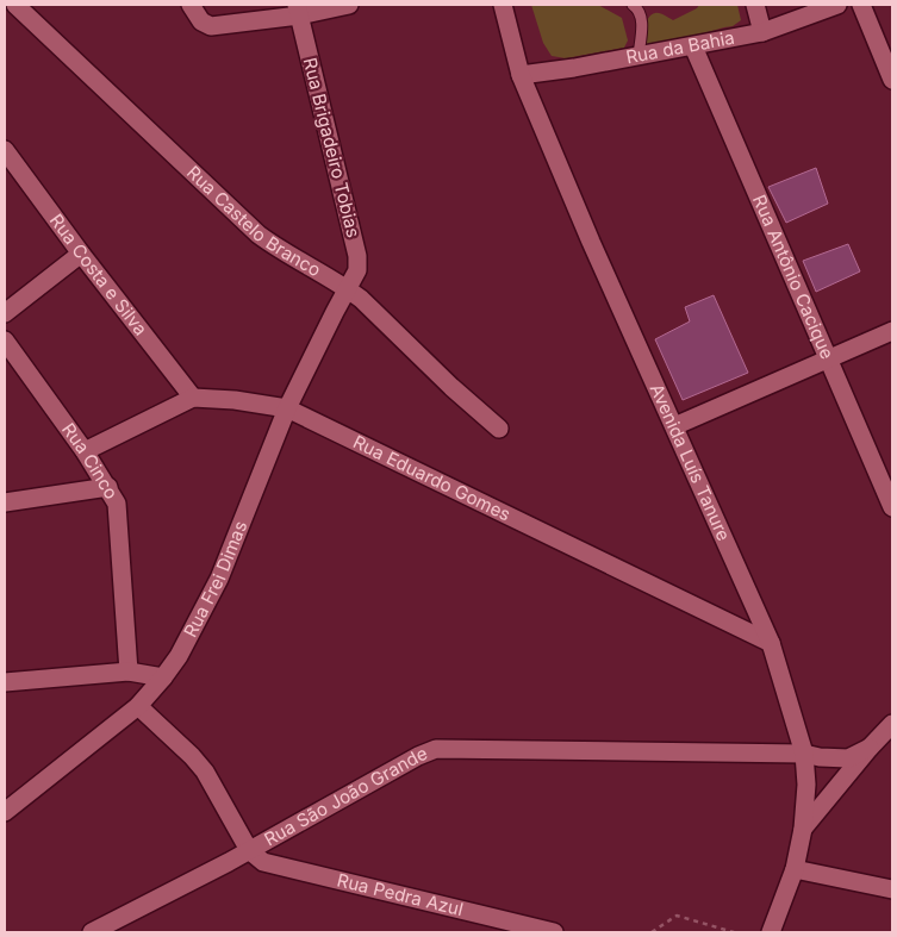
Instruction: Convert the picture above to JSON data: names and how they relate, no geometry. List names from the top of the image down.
{
  "streets": {
    "street": [
      "Rua da Bahia",
      "Rua Brigadeiro Tobias",
      "Rua Castelo Branco",
      "Rua Costa e Silva",
      "Rua Antônio Cacique",
      "Rua Cinco",
      "Avenida Luís Tanure",
      "Rua Eduardo Gomes",
      "Rua Frei Dimas",
      "Rua São João Grande",
      "Rua Pedra Azul"
    ]
  },
  "crossings": [
    ["Rua da Bahia", "Rua Antônio Cacique"],
    ["Rua da Bahia", "Avenida Luís Tanure"],
    ["Rua Brigadeiro Tobias", "Rua Castelo Branco"],
    ["Rua Brigadeiro Tobias", "Rua Frei Dimas"],
    ["Rua Castelo Branco", "Rua Frei Dimas"],
    ["Rua Costa e Silva", "Rua Eduardo Gomes"],
    ["Rua Cinco", "Rua Eduardo Gomes"],
    ["Avenida Luís Tanure", "Rua Eduardo Gomes"],
    ["Avenida Luís Tanure", "Rua São João Grande"],
    ["Rua Eduardo Gomes", "Rua Frei Dimas"],
    ["Rua São João Grande", "Rua Pedra Azul"]
  ]
}
